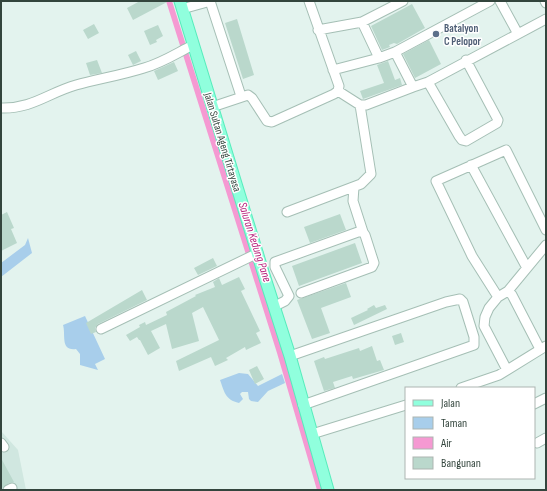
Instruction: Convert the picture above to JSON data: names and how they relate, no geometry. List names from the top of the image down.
{
  "streets": {
    "main road": ["Jalan Sultan Ageng Tirtayasa"]
  },
  "water": ["Saluran Kedung Pane"],
  "places": ["Batalyon C Pelopor"],
  "legend": [
    "Jalan",
    "Taman",
    "Air",
    "Bangunan"
  ]
}
